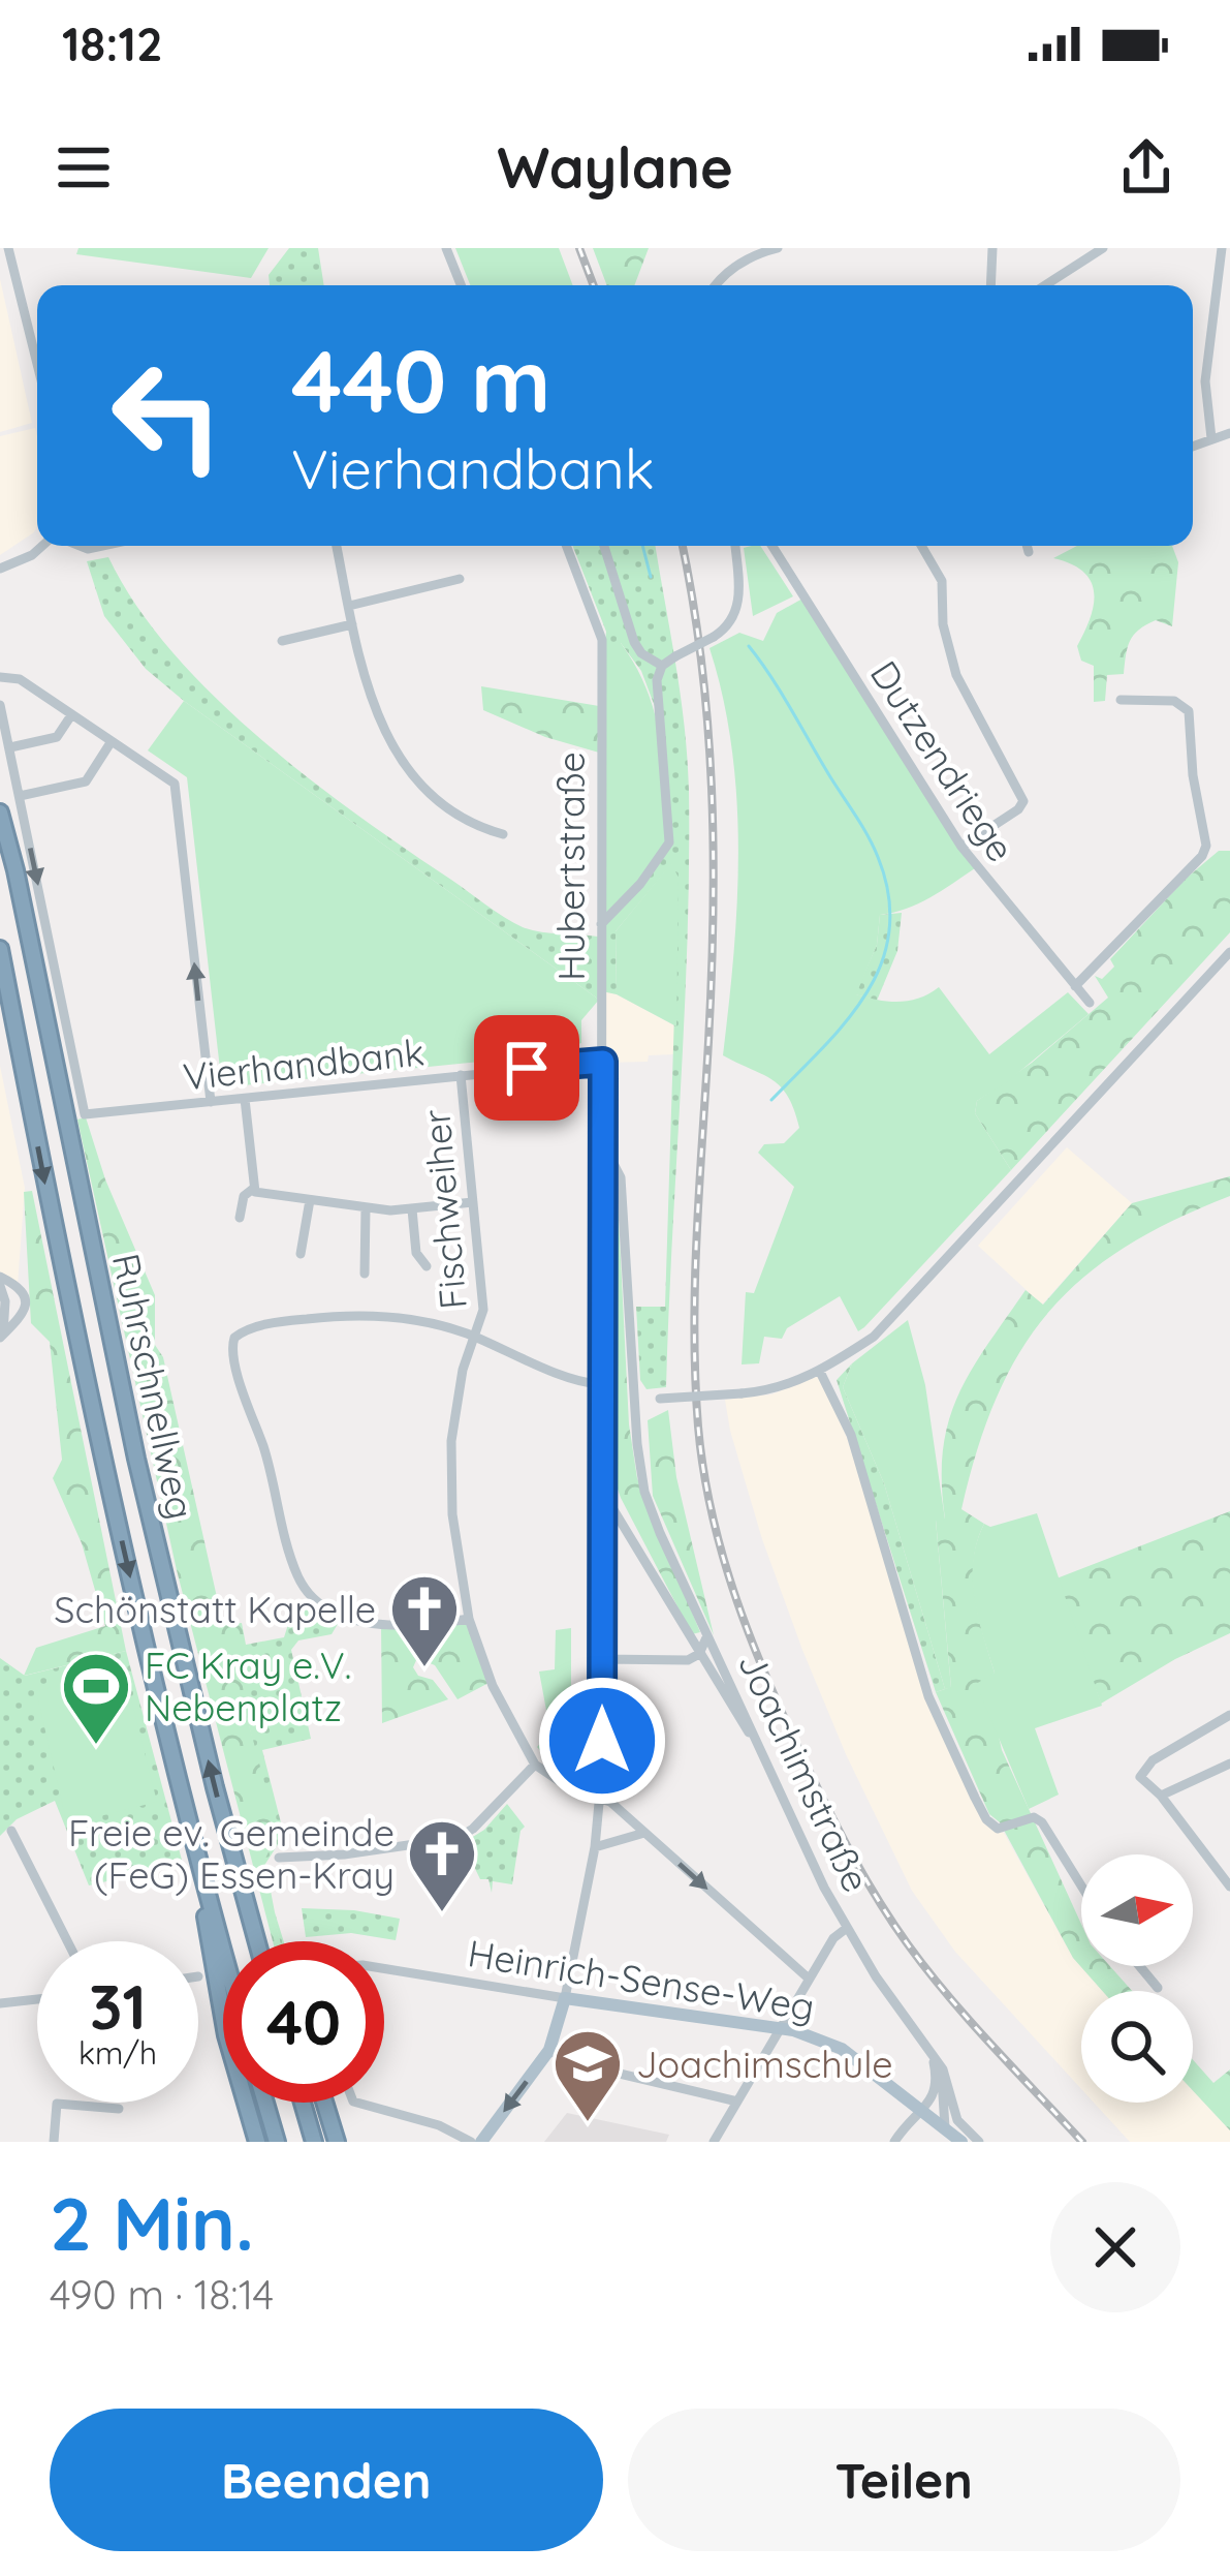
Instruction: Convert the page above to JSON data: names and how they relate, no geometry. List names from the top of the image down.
{
  "streets": {
    "highway": ["Ruhrschnellweg"],
    "main road": ["Hubertstraße", "Heinrich-Sense-Weg"],
    "street": [
      "Dutzendriege",
      "Vierhandbank",
      "Fischweiher",
      "Joachimstraße"
    ]
  },
  "crossings": [
    ["Hubertstraße", "Vierhandbank"],
    ["Hubertstraße", "Joachimstraße"],
    ["Hubertstraße", "Heinrich-Sense-Weg"],
    ["Vierhandbank", "Fischweiher"],
    ["Joachimstraße", "Heinrich-Sense-Weg"]
  ],
  "places": {
    "church": ["Schönstatt Kapelle", "Freie ev. Gemeinde (FeG) Essen-Kray"],
    "sports": ["FC Kray e.V. Nebenplatz"],
    "school or university": ["Joachimschule"]
  },
  "north": "right",
  "page": {
    "status": "18:12",
    "header": "Waylane",
    "turn": ["440 m", "Vierhandbank"],
    "speed": "31 km/h",
    "limit": "40",
    "heading": ["2 Min.", "490 m · 18:14"],
    "buttons": ["Beenden", "Teilen"]
  }
}
